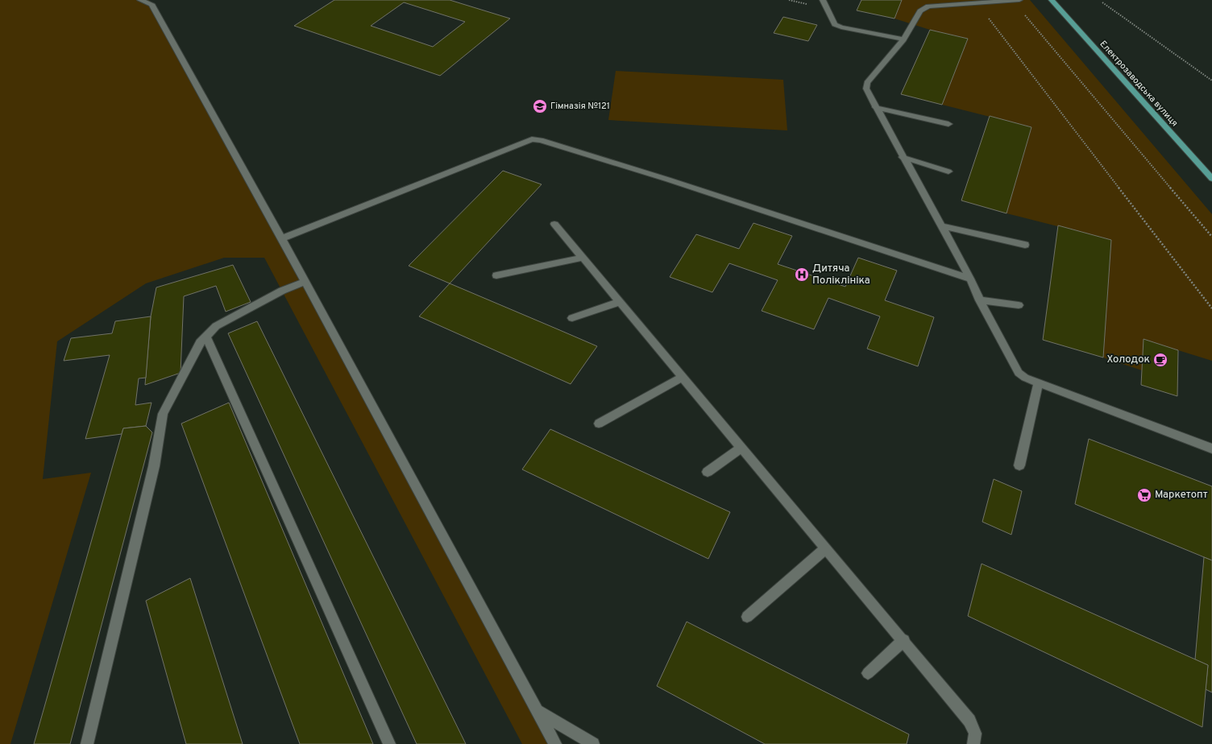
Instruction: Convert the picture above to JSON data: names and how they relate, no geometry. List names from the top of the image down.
{
  "streets": {
    "main road": ["Електрозаводська вулиця"]
  },
  "places": {
    "school or university": ["Гімназія №121"],
    "hospital": ["Дитяча Поліклініка"],
    "cafe": ["Холодок"],
    "supermarket": ["Маркетопт"]
  }
}
